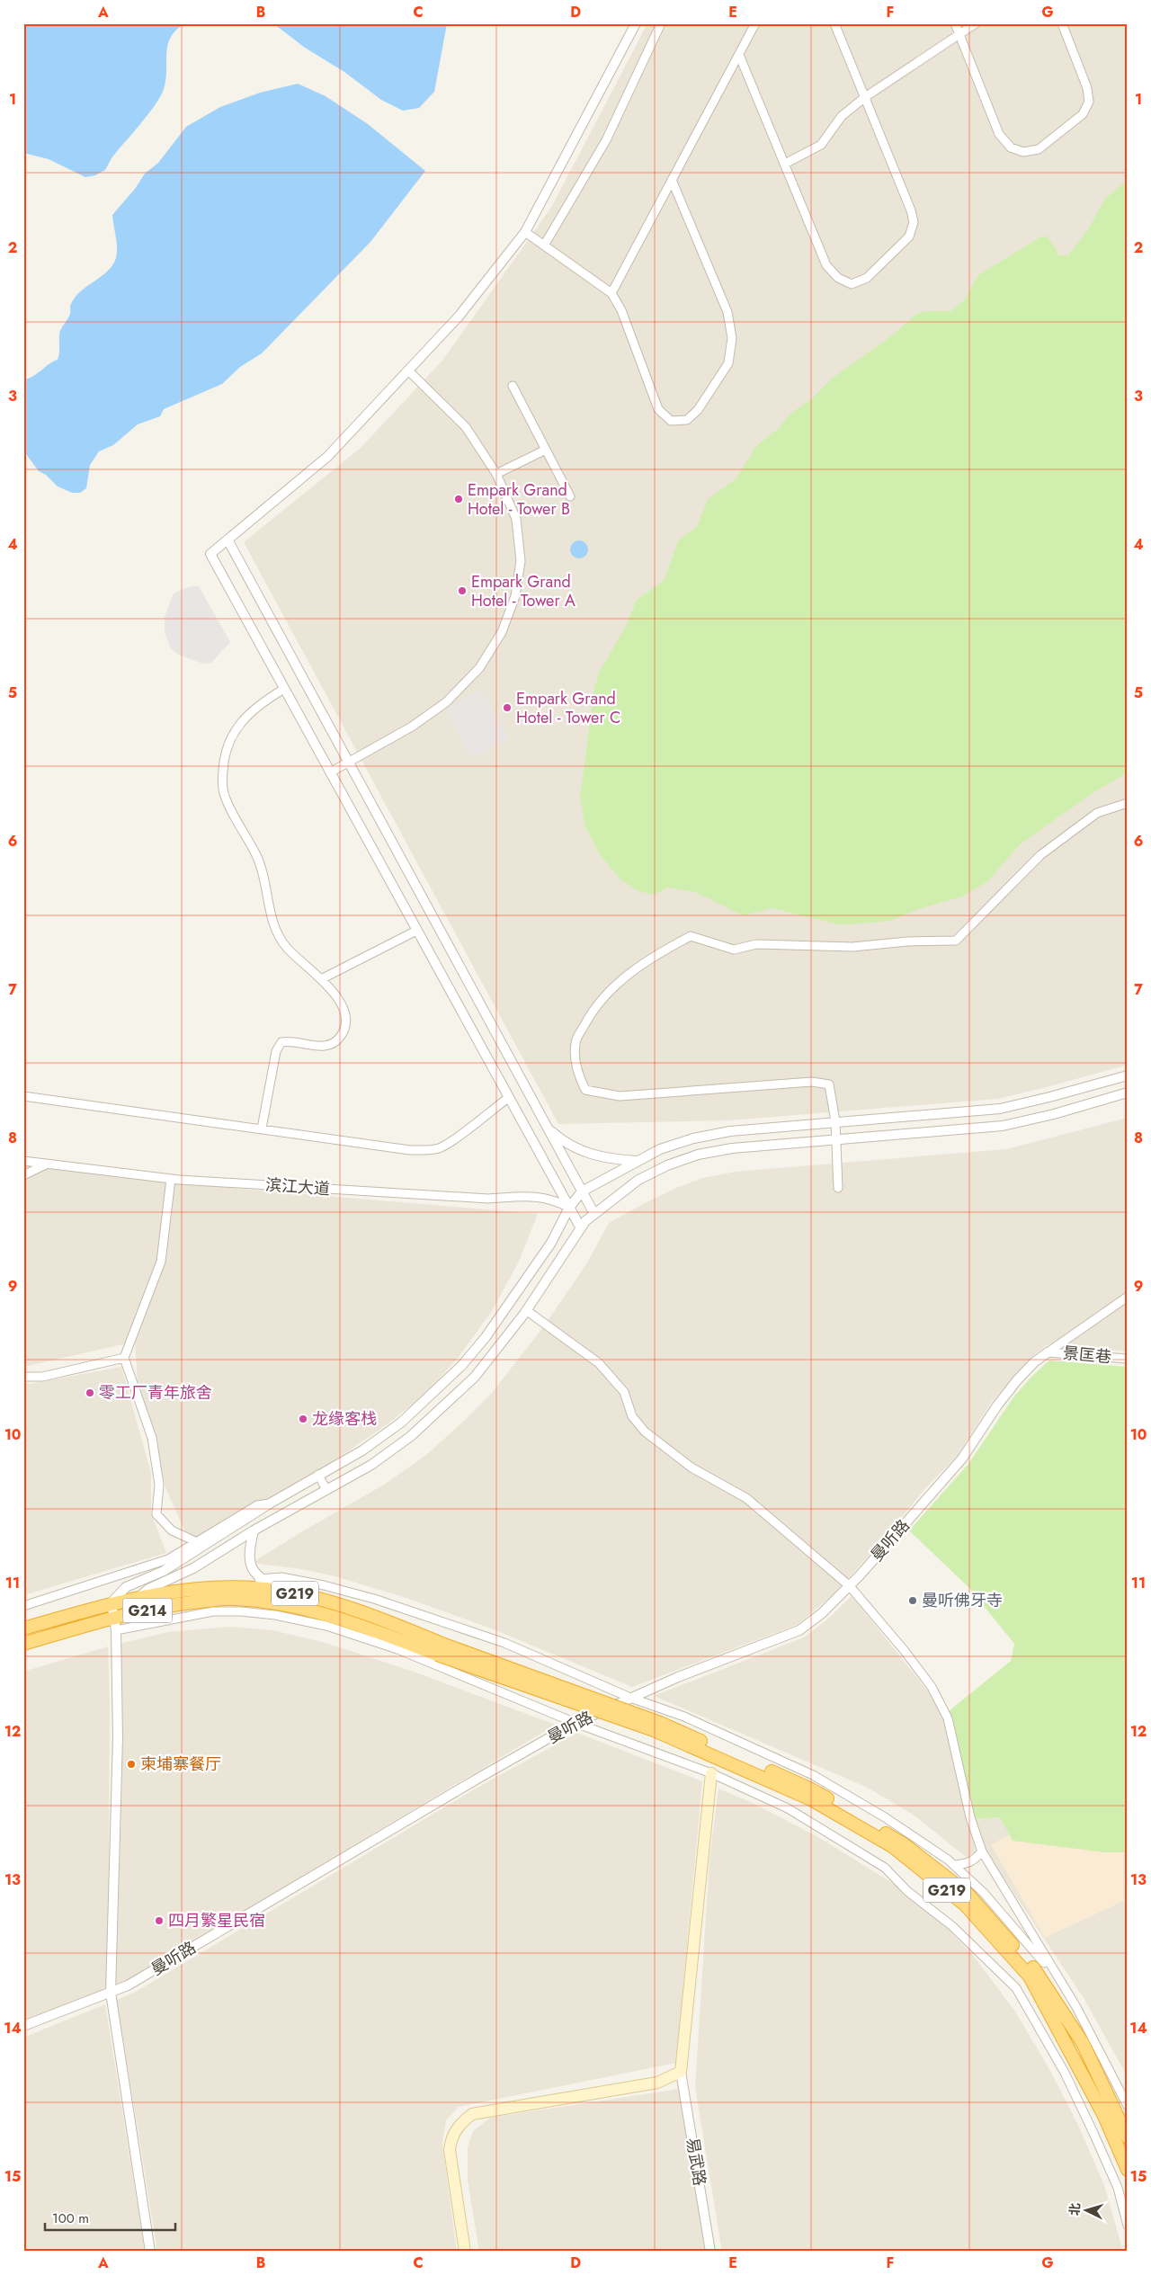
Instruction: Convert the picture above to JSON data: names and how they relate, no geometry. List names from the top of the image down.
{
  "streets": {
    "highway": ["G219", "G214"],
    "street": [
      "滨江大道",
      "景匡巷",
      "曼听路",
      "易武路"
    ]
  },
  "crossings": [
    ["景匡巷", "曼听路"],
    ["G219", "G214"]
  ],
  "places": [
    "Empark Grand Hotel - Tower B",
    "Empark Grand Hotel - Tower A",
    "Empark Grand Hotel - Tower C",
    "零工厂青年旅舍",
    "龙缘客栈",
    "曼听佛牙寺",
    "柬埔寨餐厅",
    "四月繁星民宿"
  ],
  "scale_bar": "100 m",
  "north": "left",
  "grid": {
    "columns": [
      "A",
      "B",
      "C",
      "D",
      "E",
      "F",
      "G"
    ],
    "rows": [
      "1",
      "2",
      "3",
      "4",
      "5",
      "6",
      "7",
      "8",
      "9",
      "10",
      "11",
      "12",
      "13",
      "14",
      "15"
    ]
  }
}
